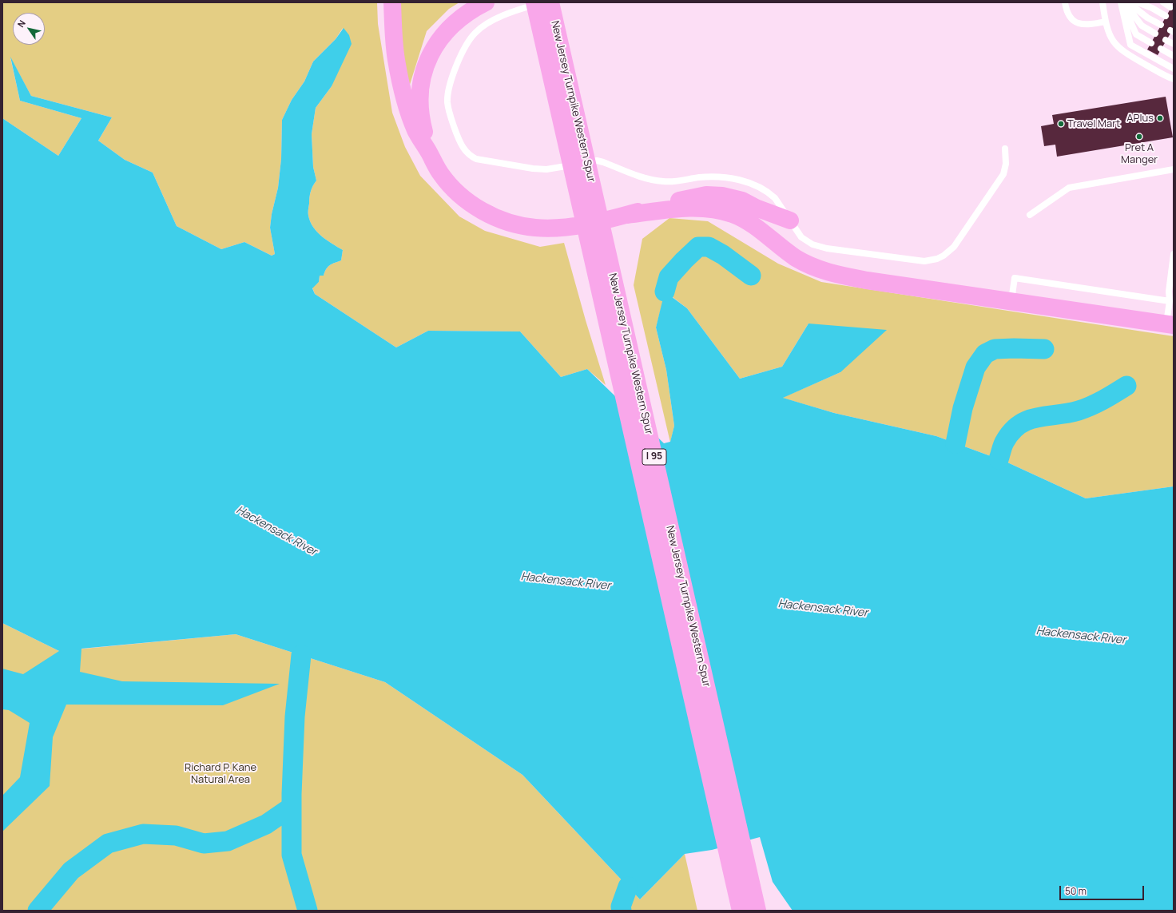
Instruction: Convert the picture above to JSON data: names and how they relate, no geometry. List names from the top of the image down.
{
  "streets": {
    "highway": ["New Jersey Turnpike Western Spur", "I 95"]
  },
  "water": ["Hackensack River"],
  "parks": ["Richard P. Kane Natural Area"],
  "places": ["APlus", "Travel Mart", "Pret A Manger"],
  "scale_bar": "50 m",
  "north": "top left"
}
